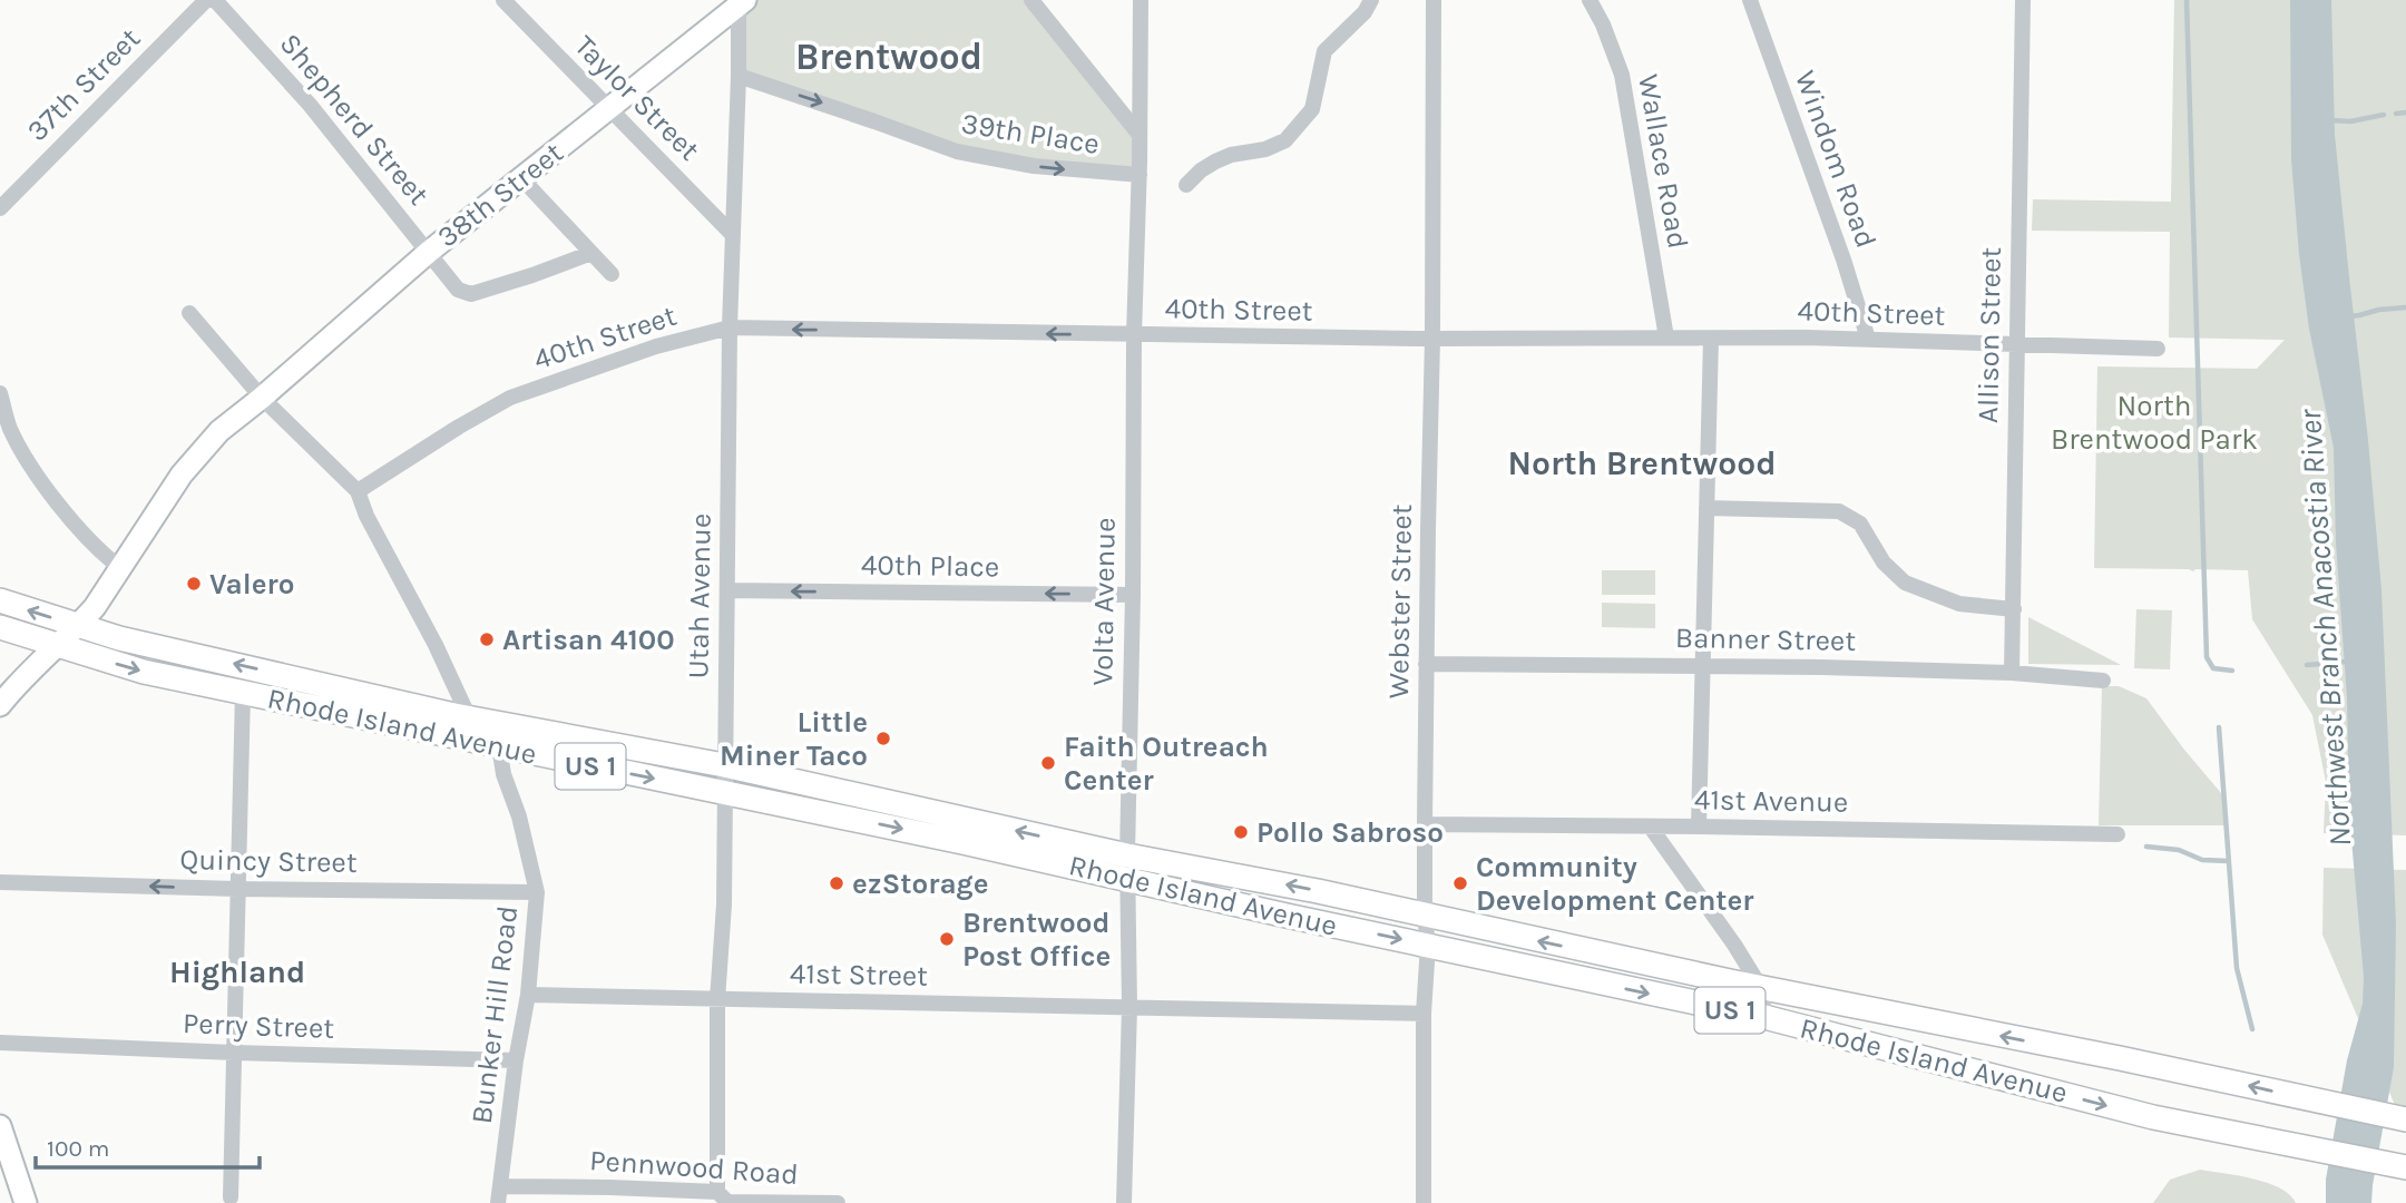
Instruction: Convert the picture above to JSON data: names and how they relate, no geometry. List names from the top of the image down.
{
  "streets": {
    "main road": ["38th Street", "Rhode Island Avenue", "US 1"],
    "street": [
      "37th Street",
      "Taylor Street",
      "Shepherd Street",
      "39th Place",
      "Windom Road",
      "Wallace Road",
      "40th Street",
      "Allison Street",
      "40th Place",
      "Utah Avenue",
      "Volta Avenue",
      "Webster Street",
      "Banner Street",
      "41st Avenue",
      "Quincy Street",
      "41st Street",
      "Bunker Hill Road",
      "Perry Street",
      "Pennwood Road"
    ]
  },
  "crossings": [
    ["Taylor Street", "38th Street"],
    ["Taylor Street", "Utah Avenue"],
    ["Shepherd Street", "38th Street"],
    ["39th Place", "Utah Avenue"],
    ["39th Place", "Volta Avenue"],
    ["Windom Road", "40th Street"],
    ["Wallace Road", "40th Street"],
    ["38th Street", "Utah Avenue"],
    ["38th Street", "Rhode Island Avenue"],
    ["40th Street", "Allison Street"],
    ["40th Street", "Utah Avenue"],
    ["40th Street", "Volta Avenue"],
    ["40th Street", "Webster Street"],
    ["Allison Street", "Banner Street"],
    ["40th Place", "Utah Avenue"],
    ["40th Place", "Volta Avenue"],
    ["Utah Avenue", "Rhode Island Avenue"],
    ["Utah Avenue", "41st Street"],
    ["Utah Avenue", "Pennwood Road"],
    ["Volta Avenue", "Rhode Island Avenue"],
    ["Volta Avenue", "41st Street"],
    ["Webster Street", "Banner Street"],
    ["Webster Street", "Rhode Island Avenue"],
    ["Webster Street", "41st Avenue"],
    ["Webster Street", "41st Street"],
    ["Rhode Island Avenue", "Bunker Hill Road"],
    ["Quincy Street", "Bunker Hill Road"],
    ["41st Street", "Bunker Hill Road"],
    ["Bunker Hill Road", "Perry Street"],
    ["Bunker Hill Road", "Pennwood Road"]
  ],
  "one_way": ["39th Place", "40th Place", "Quincy Street"],
  "districts": ["Brentwood", "North Brentwood", "Highland"],
  "water": ["Northwest Branch Anacostia River"],
  "parks": ["North Brentwood Park"],
  "places": [
    "Valero",
    "Artisan 4100",
    "Little Miner Taco",
    "Faith Outreach Center",
    "Pollo Sabroso",
    "ezStorage",
    "Community Development Center",
    "Brentwood Post Office"
  ],
  "scale_bar": "100 m"
}
